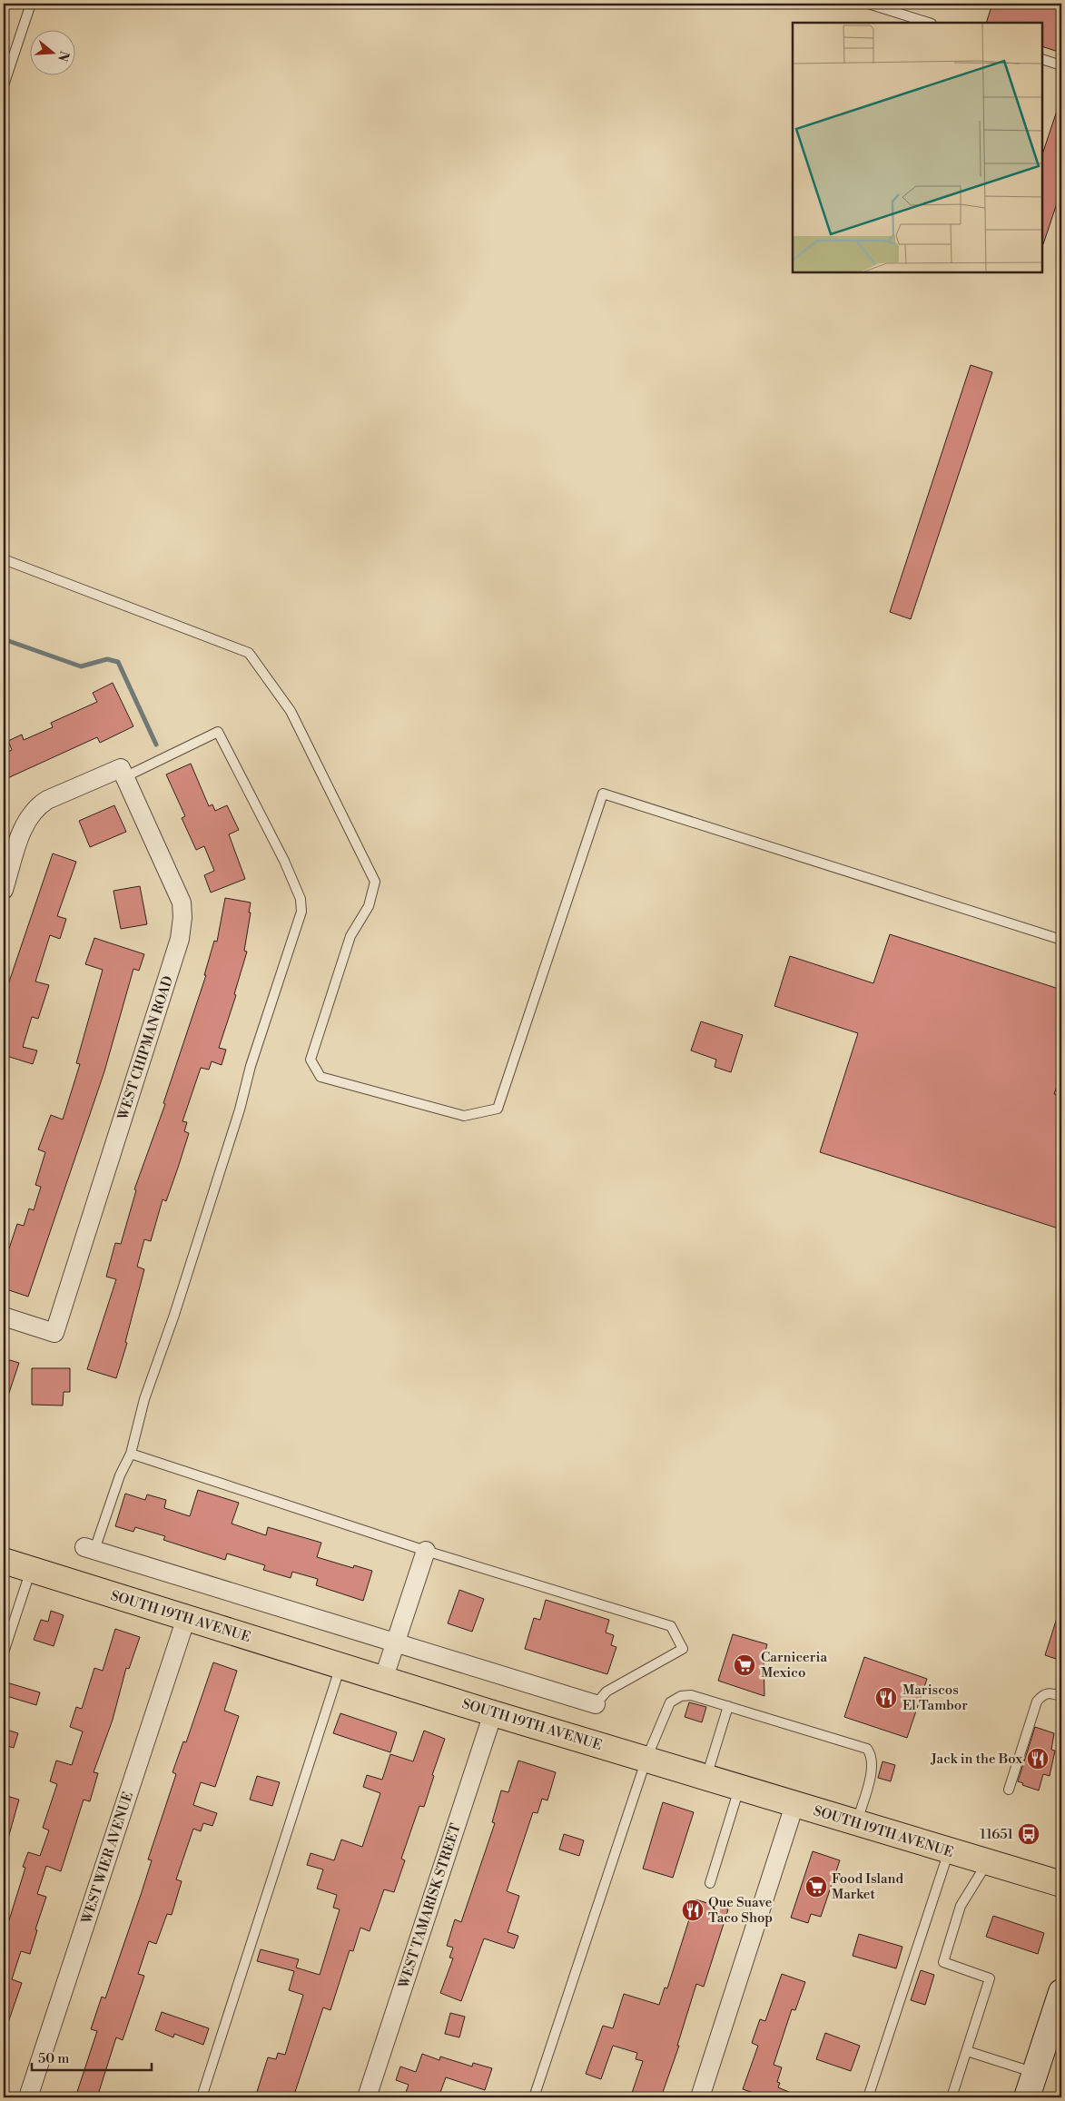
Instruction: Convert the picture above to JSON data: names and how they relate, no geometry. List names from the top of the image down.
{
  "streets": {
    "main road": ["SOUTH 19TH AVENUE"],
    "street": ["WEST CHIPMAN ROAD", "WEST WIER AVENUE", "WEST TAMARISK STREET"]
  },
  "crossings": [
    ["SOUTH 19TH AVENUE", "WEST WIER AVENUE"],
    ["SOUTH 19TH AVENUE", "WEST TAMARISK STREET"]
  ],
  "places": {
    "supermarket": ["Carniceria Mexico", "Food Island Market"],
    "restaurant": ["Mariscos El Tambor", "Jack in the Box", "Que Suave Taco Shop"],
    "bus stop": ["11651"]
  },
  "scale_bar": "50 m",
  "north": "right"
}
